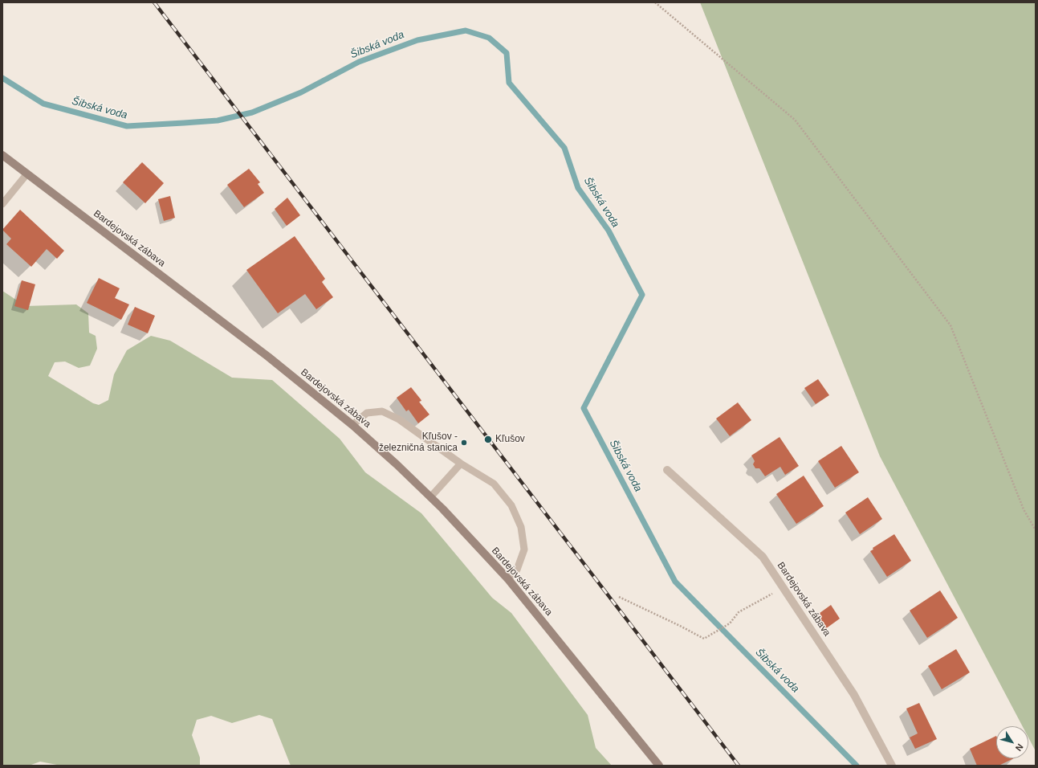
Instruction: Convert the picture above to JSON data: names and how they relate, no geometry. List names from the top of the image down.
{
  "streets": {
    "main road": ["Bardejovská zábava"]
  },
  "water": ["Šibská voda"],
  "places": ["Kľušov", "Kľušov - železničná stanica"],
  "north": "bottom right"
}
